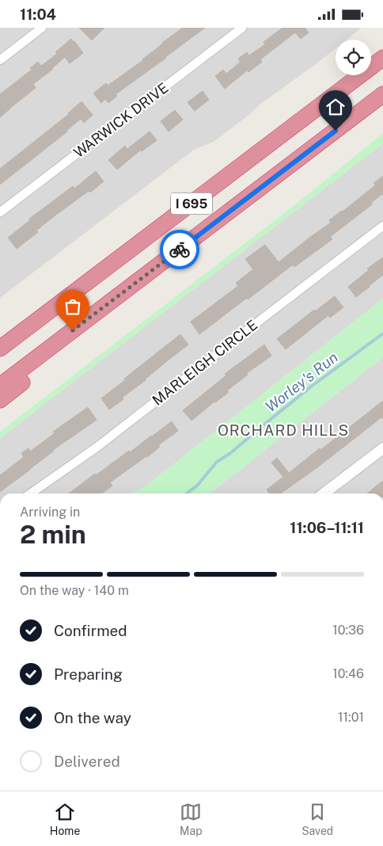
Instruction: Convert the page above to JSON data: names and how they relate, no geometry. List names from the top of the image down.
{
  "streets": {
    "highway": ["I 695"],
    "street": ["WARWICK DRIVE", "MARLEIGH CIRCLE"]
  },
  "districts": ["ORCHARD HILLS"],
  "water": ["Worley's Run"],
  "page": {
    "status": "11:04",
    "heading": ["2 min", "Arriving in", "11:06–11:11"],
    "bar": "On the way · 140 m",
    "list": [
      ["Confirmed", "10:36"],
      ["Preparing", "10:46"],
      ["On the way", "11:01"],
      "Delivered"
    ],
    "tabs": ["Home", "Map", "Saved"]
  }
}
